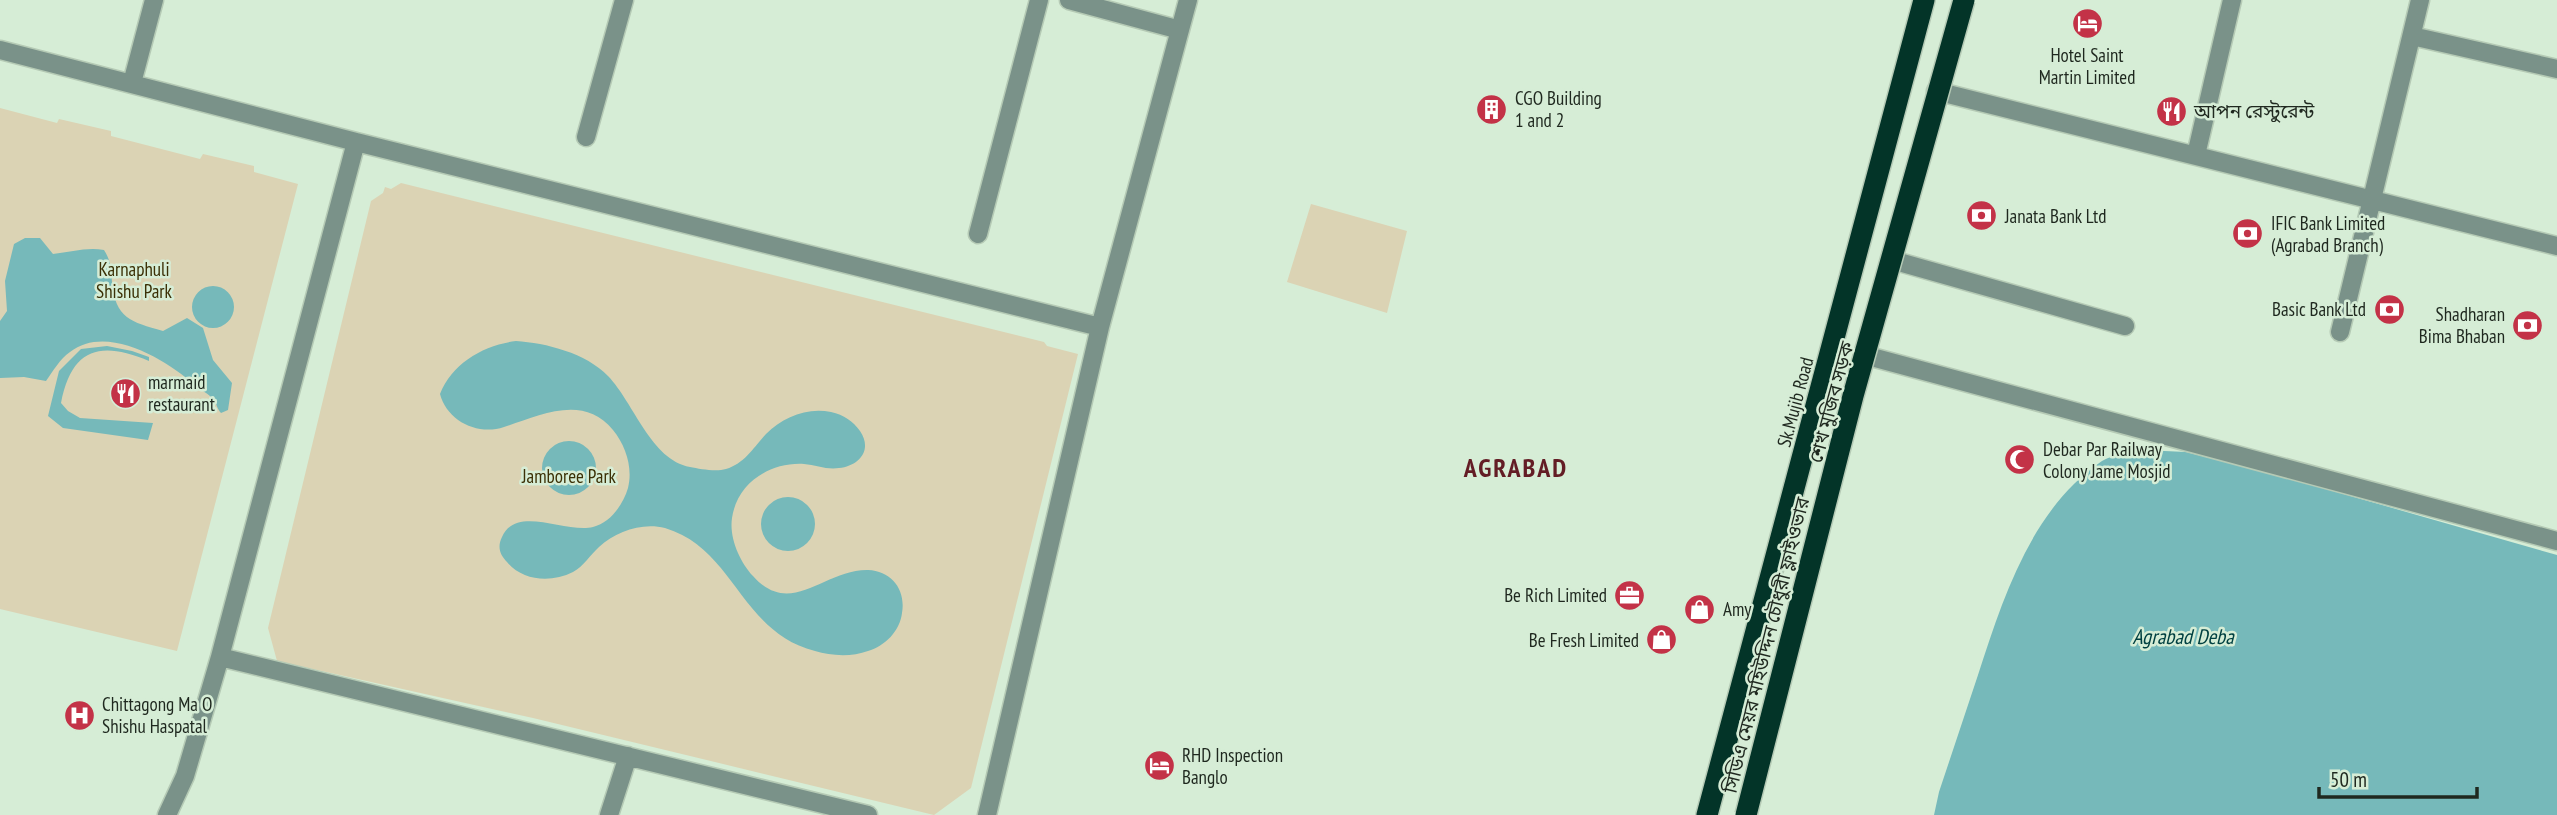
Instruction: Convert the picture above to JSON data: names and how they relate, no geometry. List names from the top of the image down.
{
  "streets": {
    "highway": ["Sk.Mujib Road", "শেখ মুজিব সড়ক", "সিডিএ মেয়র মহিউদ্দিন চৌধুরী ফ্লাইওভার"]
  },
  "crossings": [
    ["শেখ মুজিব সড়ক", "সিডিএ মেয়র মহিউদ্দিন চৌধুরী ফ্লাইওভার"]
  ],
  "districts": ["AGRABAD"],
  "water": ["Agrabad Deba"],
  "parks": ["Karnaphuli Shishu Park", "Jamboree Park"],
  "places": {
    "hotel": ["Hotel Saint Martin Limited", "RHD Inspection Banglo"],
    "building": ["CGO Building 1 and 2"],
    "restaurant": ["আপন রেস্টুরেন্ট", "marmaid restaurant"],
    "bank": [
      "Janata Bank Ltd",
      "IFIC Bank Limited (Agrabad Branch)",
      "Basic Bank Ltd",
      "Shadharan Bima Bhaban"
    ],
    "mosque": ["Debar Par Railway Colony Jame Mosjid"],
    "office": ["Be Rich Limited"],
    "shop": ["Amy", "Be Fresh Limited"],
    "hospital": ["Chittagong Ma O Shishu Haspatal"]
  },
  "scale_bar": "50 m"
}
